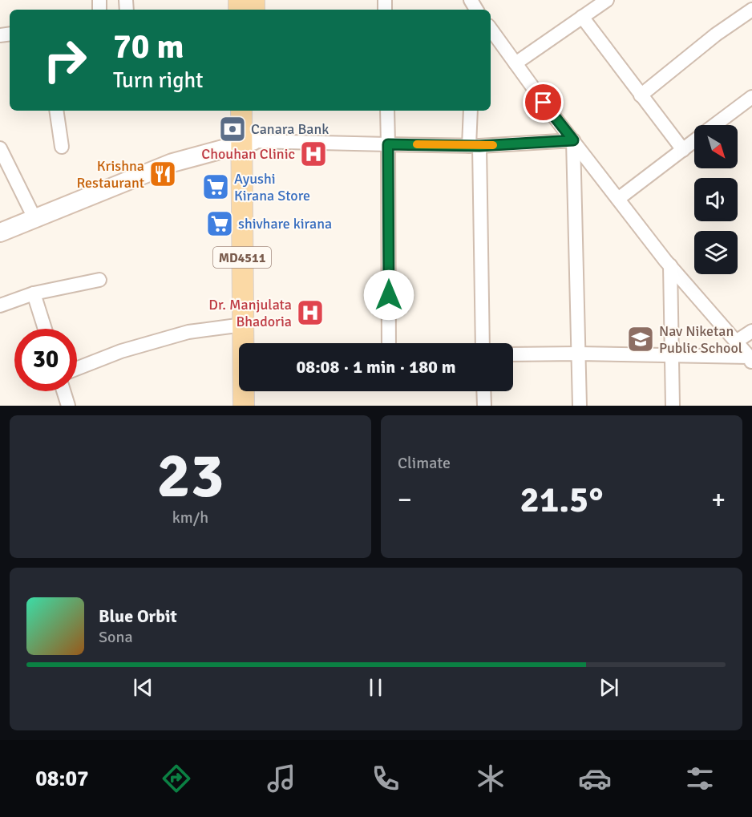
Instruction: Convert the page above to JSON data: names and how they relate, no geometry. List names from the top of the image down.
{
  "streets": {
    "main road": ["MD4511"]
  },
  "places": {
    "bank": ["Canara Bank"],
    "hospital": ["Chouhan Clinic", "Dr. Manjulata Bhadoria"],
    "restaurant": ["Krishna Restaurant"],
    "supermarket": ["Ayushi Kirana Store", "shivhare kirana"],
    "school or university": ["Nav Niketan Public School"]
  },
  "north": "bottom right",
  "page": {
    "turn": ["70 m", "Turn right"],
    "limit": "30",
    "trip": "08:08 · 1 min · 180 m",
    "tile": [
      ["23", "km/h"],
      "Climate"
    ],
    "heat": ["−", "21.5°", "+"],
    "song": ["Blue Orbit", "Sona"],
    "tabs": "08:07"
  }
}
